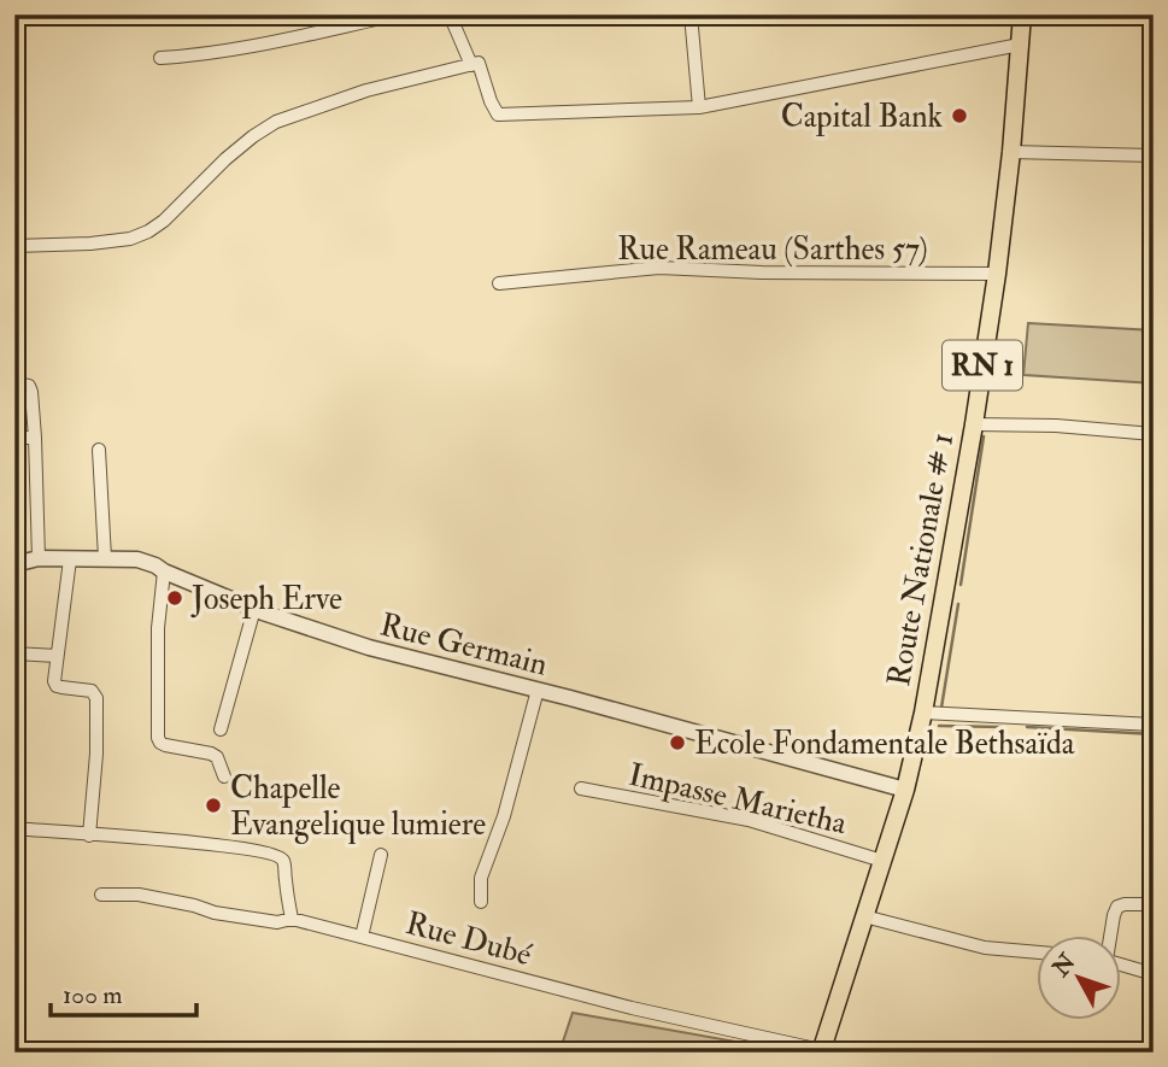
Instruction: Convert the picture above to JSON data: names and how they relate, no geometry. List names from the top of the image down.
{
  "streets": {
    "main road": ["RN 1", "Route Nationale # 1"],
    "street": [
      "Rue Rameau (Sarthes 57)",
      "Rue Germain",
      "Impasse Marietha",
      "Rue Dubé"
    ]
  },
  "crossings": [
    ["Rue Rameau (Sarthes 57)", "Route Nationale # 1"],
    ["Route Nationale # 1", "Rue Germain"],
    ["Route Nationale # 1", "Impasse Marietha"],
    ["Route Nationale # 1", "Rue Dubé"]
  ],
  "places": [
    "Capital Bank",
    "Joseph Erve",
    "Ecole Fondamentale Bethsaïda",
    "Chapelle Evangelique lumiere"
  ],
  "scale_bar": "100 m",
  "north": "top left"
}
